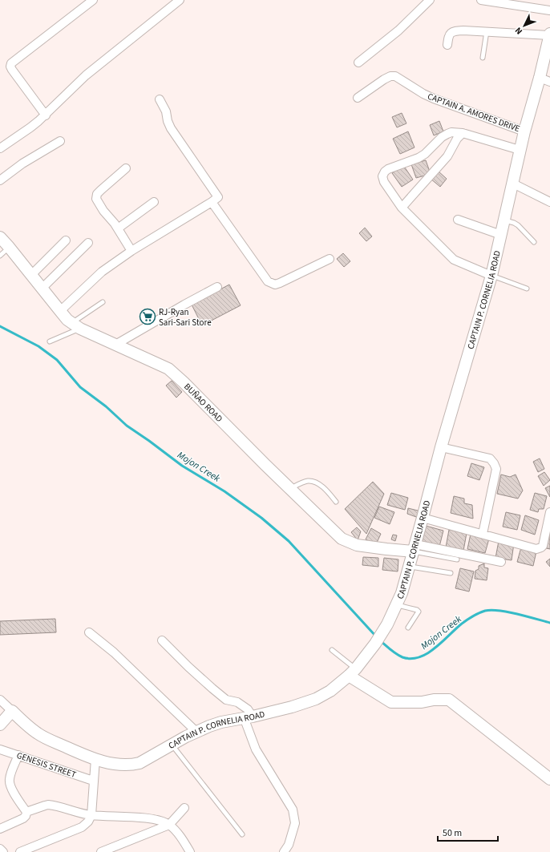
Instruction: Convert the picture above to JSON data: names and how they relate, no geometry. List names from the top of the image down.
{
  "streets": {
    "street": [
      "CAPTAIN A. AMORES DRIVE",
      "CAPTAIN P. CORNELIA ROAD",
      "BUÑAO ROAD",
      "GENESIS STREET"
    ]
  },
  "crossings": [
    ["CAPTAIN A. AMORES DRIVE", "CAPTAIN P. CORNELIA ROAD"],
    ["CAPTAIN P. CORNELIA ROAD", "BUÑAO ROAD"]
  ],
  "water": ["Mojon Creek"],
  "places": {
    "supermarket": ["RJ-Ryan Sari-Sari Store"]
  },
  "scale_bar": "50 m",
  "north": "bottom left"
}
